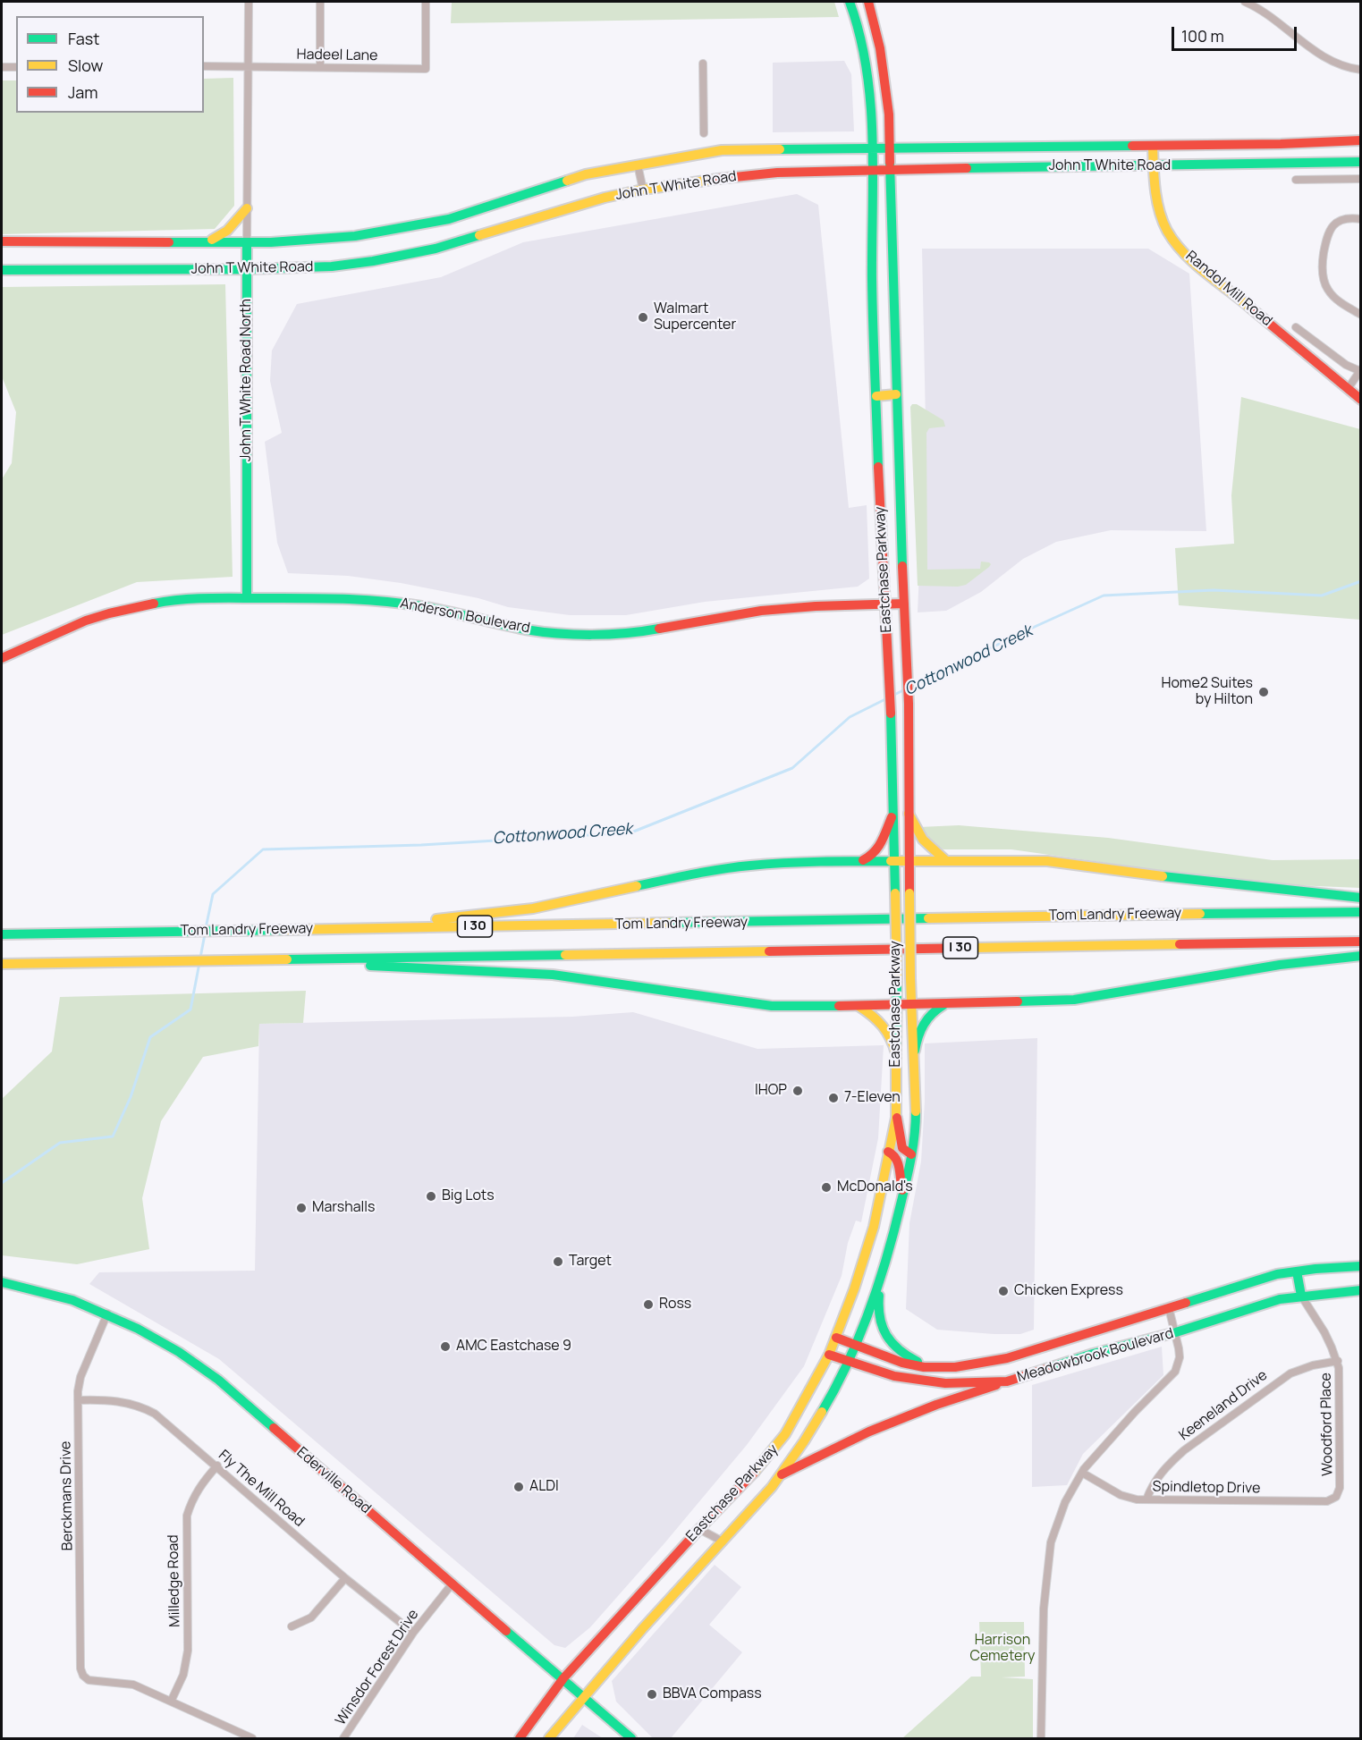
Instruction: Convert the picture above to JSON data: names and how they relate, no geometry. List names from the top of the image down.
{
  "streets": {
    "main road": [
      "John T White Road",
      "Randol Mill Road",
      "John T White Road North",
      "Eastchase Parkway",
      "Anderson Boulevard",
      "Tom Landry Freeway",
      "I 30",
      "Meadowbrook Boulevard",
      "Ederville Road"
    ],
    "street": [
      "Hadeel Lane",
      "Keeneland Drive",
      "Woodford Place",
      "Spindletop Drive",
      "Fly The Mill Road",
      "Berckmans Drive",
      "Milledge Road",
      "Winsdor Forest Drive"
    ]
  },
  "crossings": [
    ["Hadeel Lane", "John T White Road North"],
    ["John T White Road", "Randol Mill Road"],
    ["John T White Road", "John T White Road North"],
    ["John T White Road", "Eastchase Parkway"],
    ["John T White Road North", "Anderson Boulevard"],
    ["Eastchase Parkway", "Anderson Boulevard"],
    ["Eastchase Parkway", "Meadowbrook Boulevard"],
    ["Eastchase Parkway", "Ederville Road"],
    ["Meadowbrook Boulevard", "Woodford Place"],
    ["Keeneland Drive", "Woodford Place"],
    ["Keeneland Drive", "Spindletop Drive"],
    ["Woodford Place", "Spindletop Drive"],
    ["Ederville Road", "Berckmans Drive"],
    ["Ederville Road", "Winsdor Forest Drive"],
    ["Fly The Mill Road", "Berckmans Drive"],
    ["Fly The Mill Road", "Milledge Road"],
    ["Fly The Mill Road", "Winsdor Forest Drive"],
    ["Berckmans Drive", "Milledge Road"]
  ],
  "water": ["Cottonwood Creek"],
  "parks": ["Harrison Cemetery"],
  "places": [
    "Walmart Supercenter",
    "Home2 Suites by Hilton",
    "IHOP",
    "7-Eleven",
    "McDonald's",
    "Big Lots",
    "Marshalls",
    "Target",
    "Chicken Express",
    "Ross",
    "AMC Eastchase 9",
    "ALDI",
    "BBVA Compass"
  ],
  "legend": ["Fast", "Slow", "Jam"],
  "scale_bar": "100 m"
}
